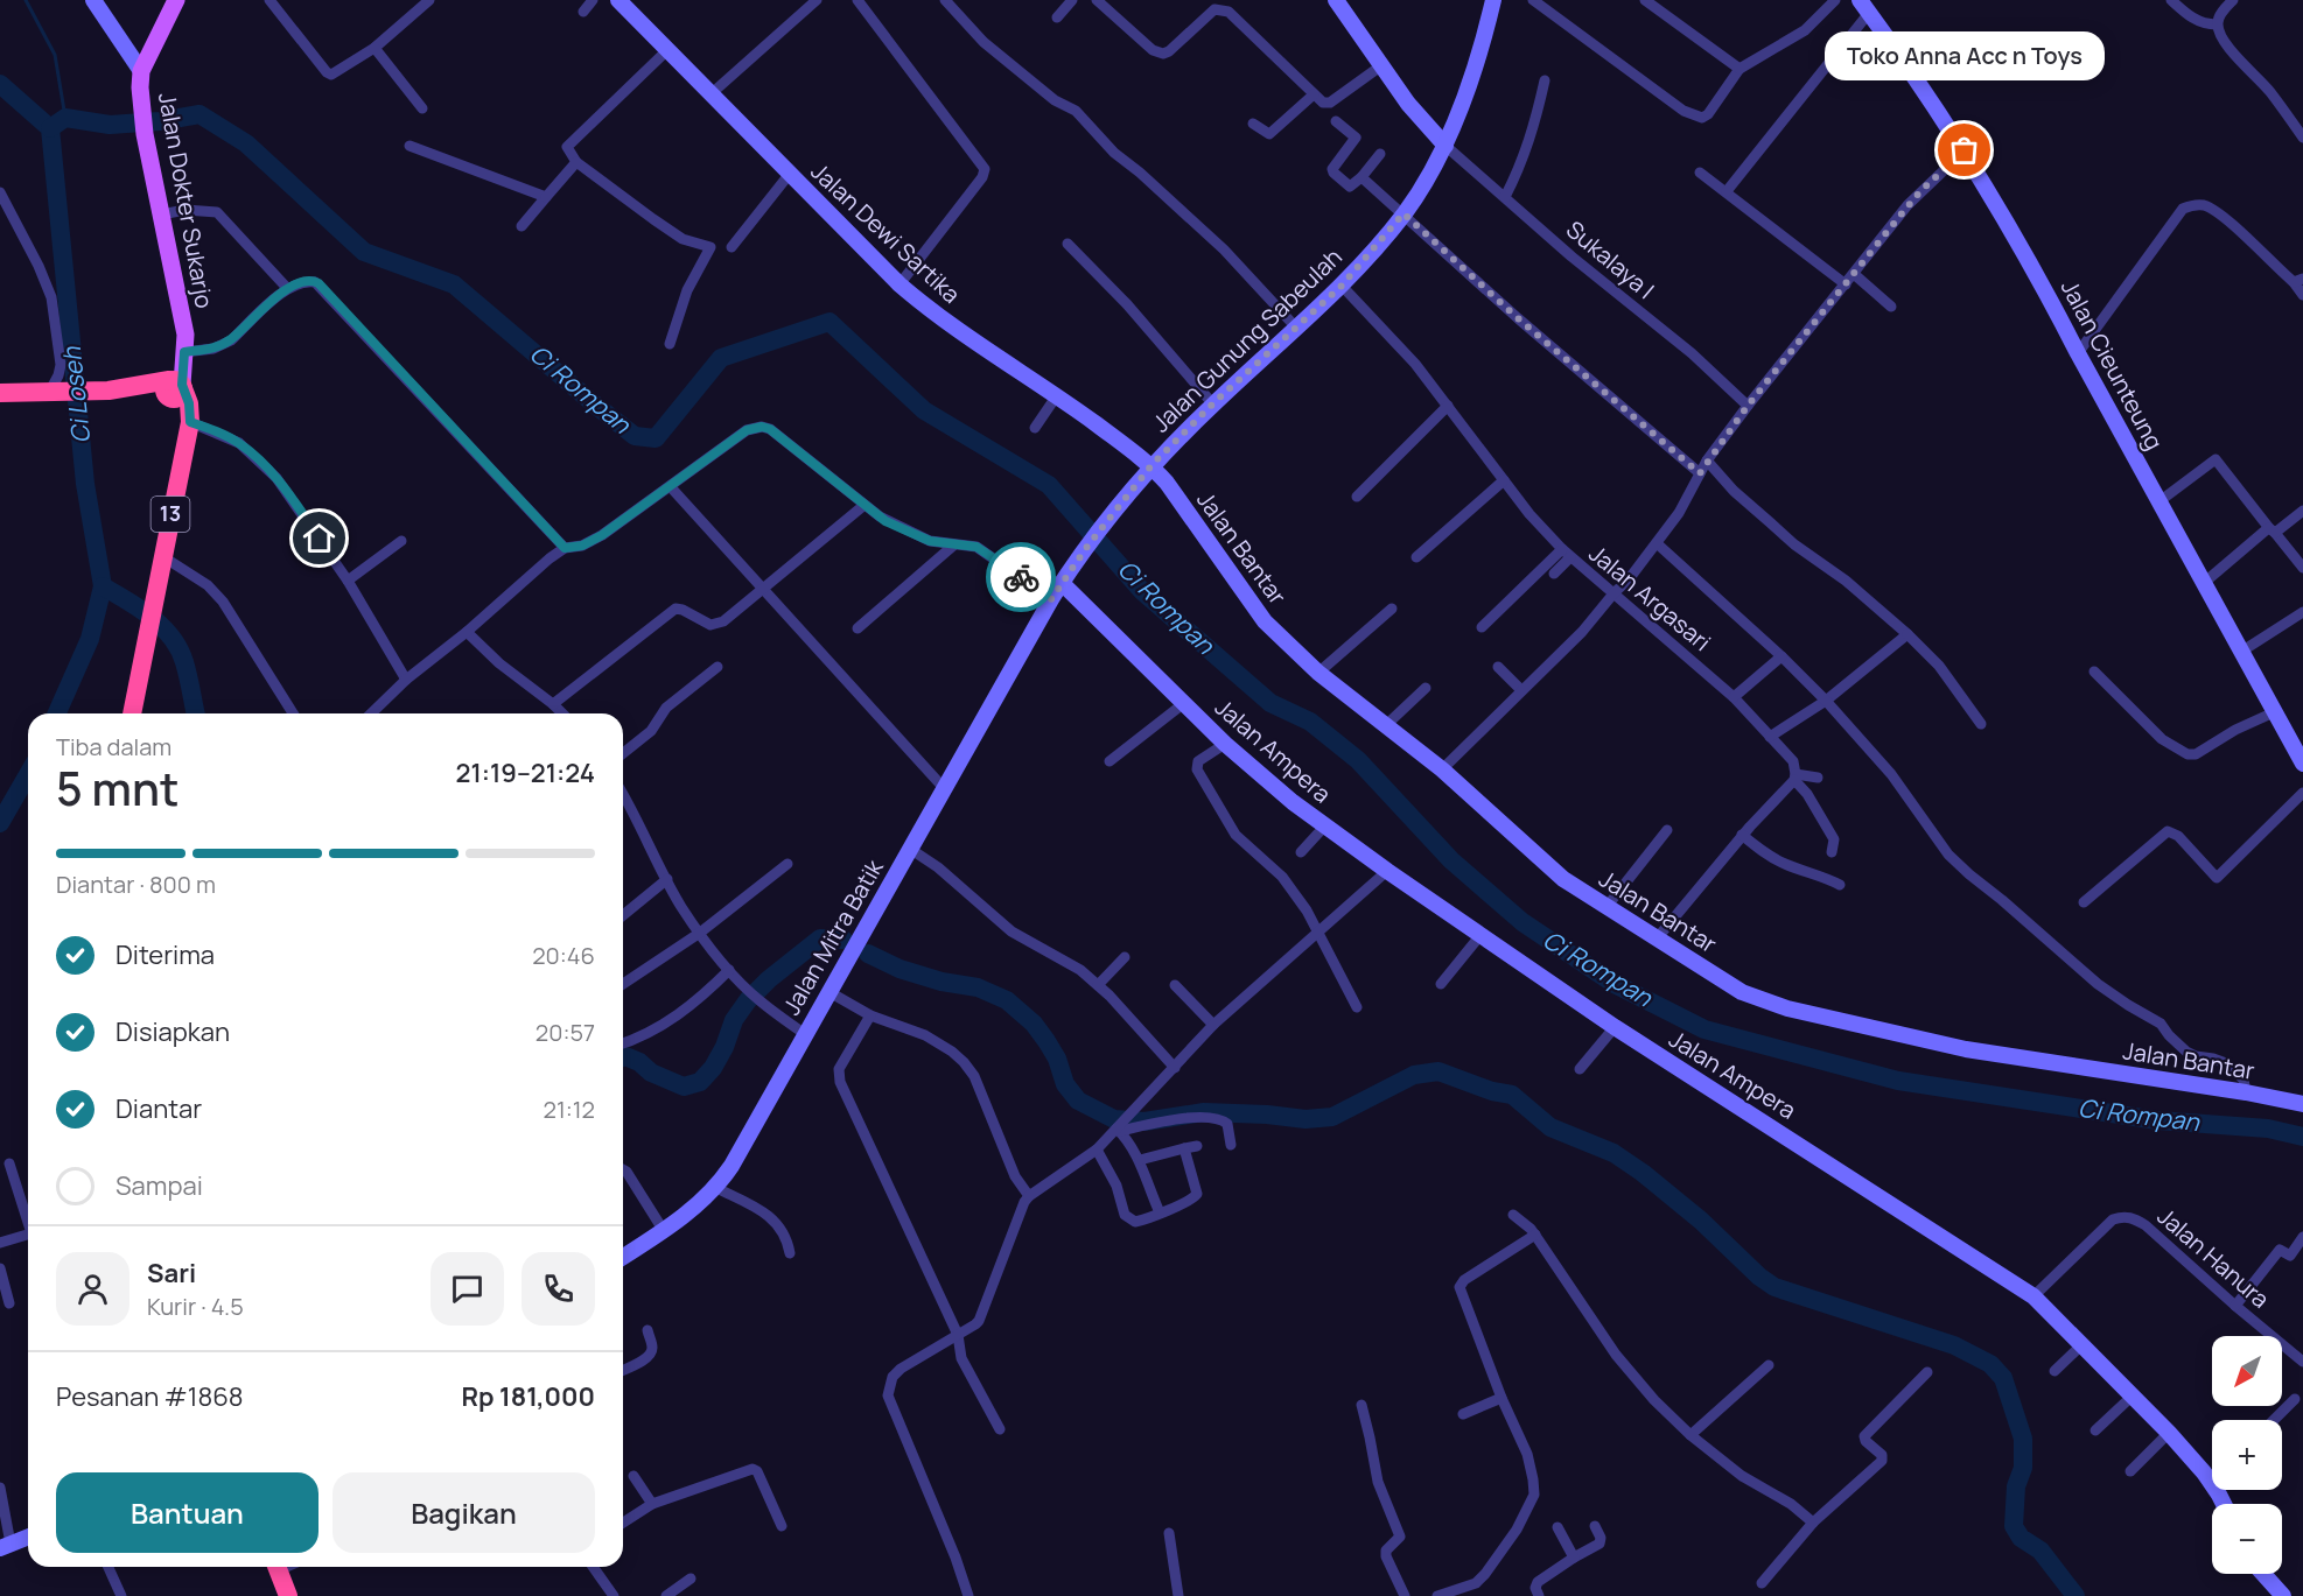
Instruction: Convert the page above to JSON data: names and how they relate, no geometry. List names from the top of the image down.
{
  "streets": {
    "highway": ["13"],
    "main road": ["Jalan Dokter Sukarjo"],
    "street": [
      "Jalan Dewi Sartika",
      "Sukalaya I",
      "Jalan Gunung Sabeulah",
      "Jalan Cieunteung",
      "Jalan Bantar",
      "Jalan Argasari",
      "Jalan Ampera",
      "Jalan Mitra Batik",
      "Jalan Hanura"
    ]
  },
  "crossings": [
    ["Jalan Dewi Sartika", "Jalan Gunung Sabeulah"],
    ["Jalan Dewi Sartika", "Jalan Bantar"],
    ["Sukalaya I", "Jalan Gunung Sabeulah"],
    ["Jalan Gunung Sabeulah", "Jalan Bantar"],
    ["Jalan Gunung Sabeulah", "Jalan Argasari"],
    ["Jalan Gunung Sabeulah", "Jalan Ampera"],
    ["Jalan Gunung Sabeulah", "Jalan Mitra Batik"],
    ["Jalan Ampera", "Jalan Hanura"]
  ],
  "water": ["Ci Rompan", "Ci Loseh"],
  "places": ["Toko Anna Acc n Toys"],
  "north": "bottom left",
  "page": {
    "bubble": "Toko Anna Acc n Toys",
    "heading": ["5 mnt", "Tiba dalam", "21:19–21:24"],
    "panel": [
      "Sari",
      "Kurir · 4.5",
      "Pesanan #1868",
      "Rp 181,000"
    ],
    "bar": "Diantar · 800 m",
    "list": [
      ["Diterima", "20:46"],
      ["Disiapkan", "20:57"],
      ["Diantar", "21:12"],
      "Sampai"
    ],
    "map_buttons": ["+", "−"],
    "buttons": ["Bantuan", "Bagikan"]
  }
}
